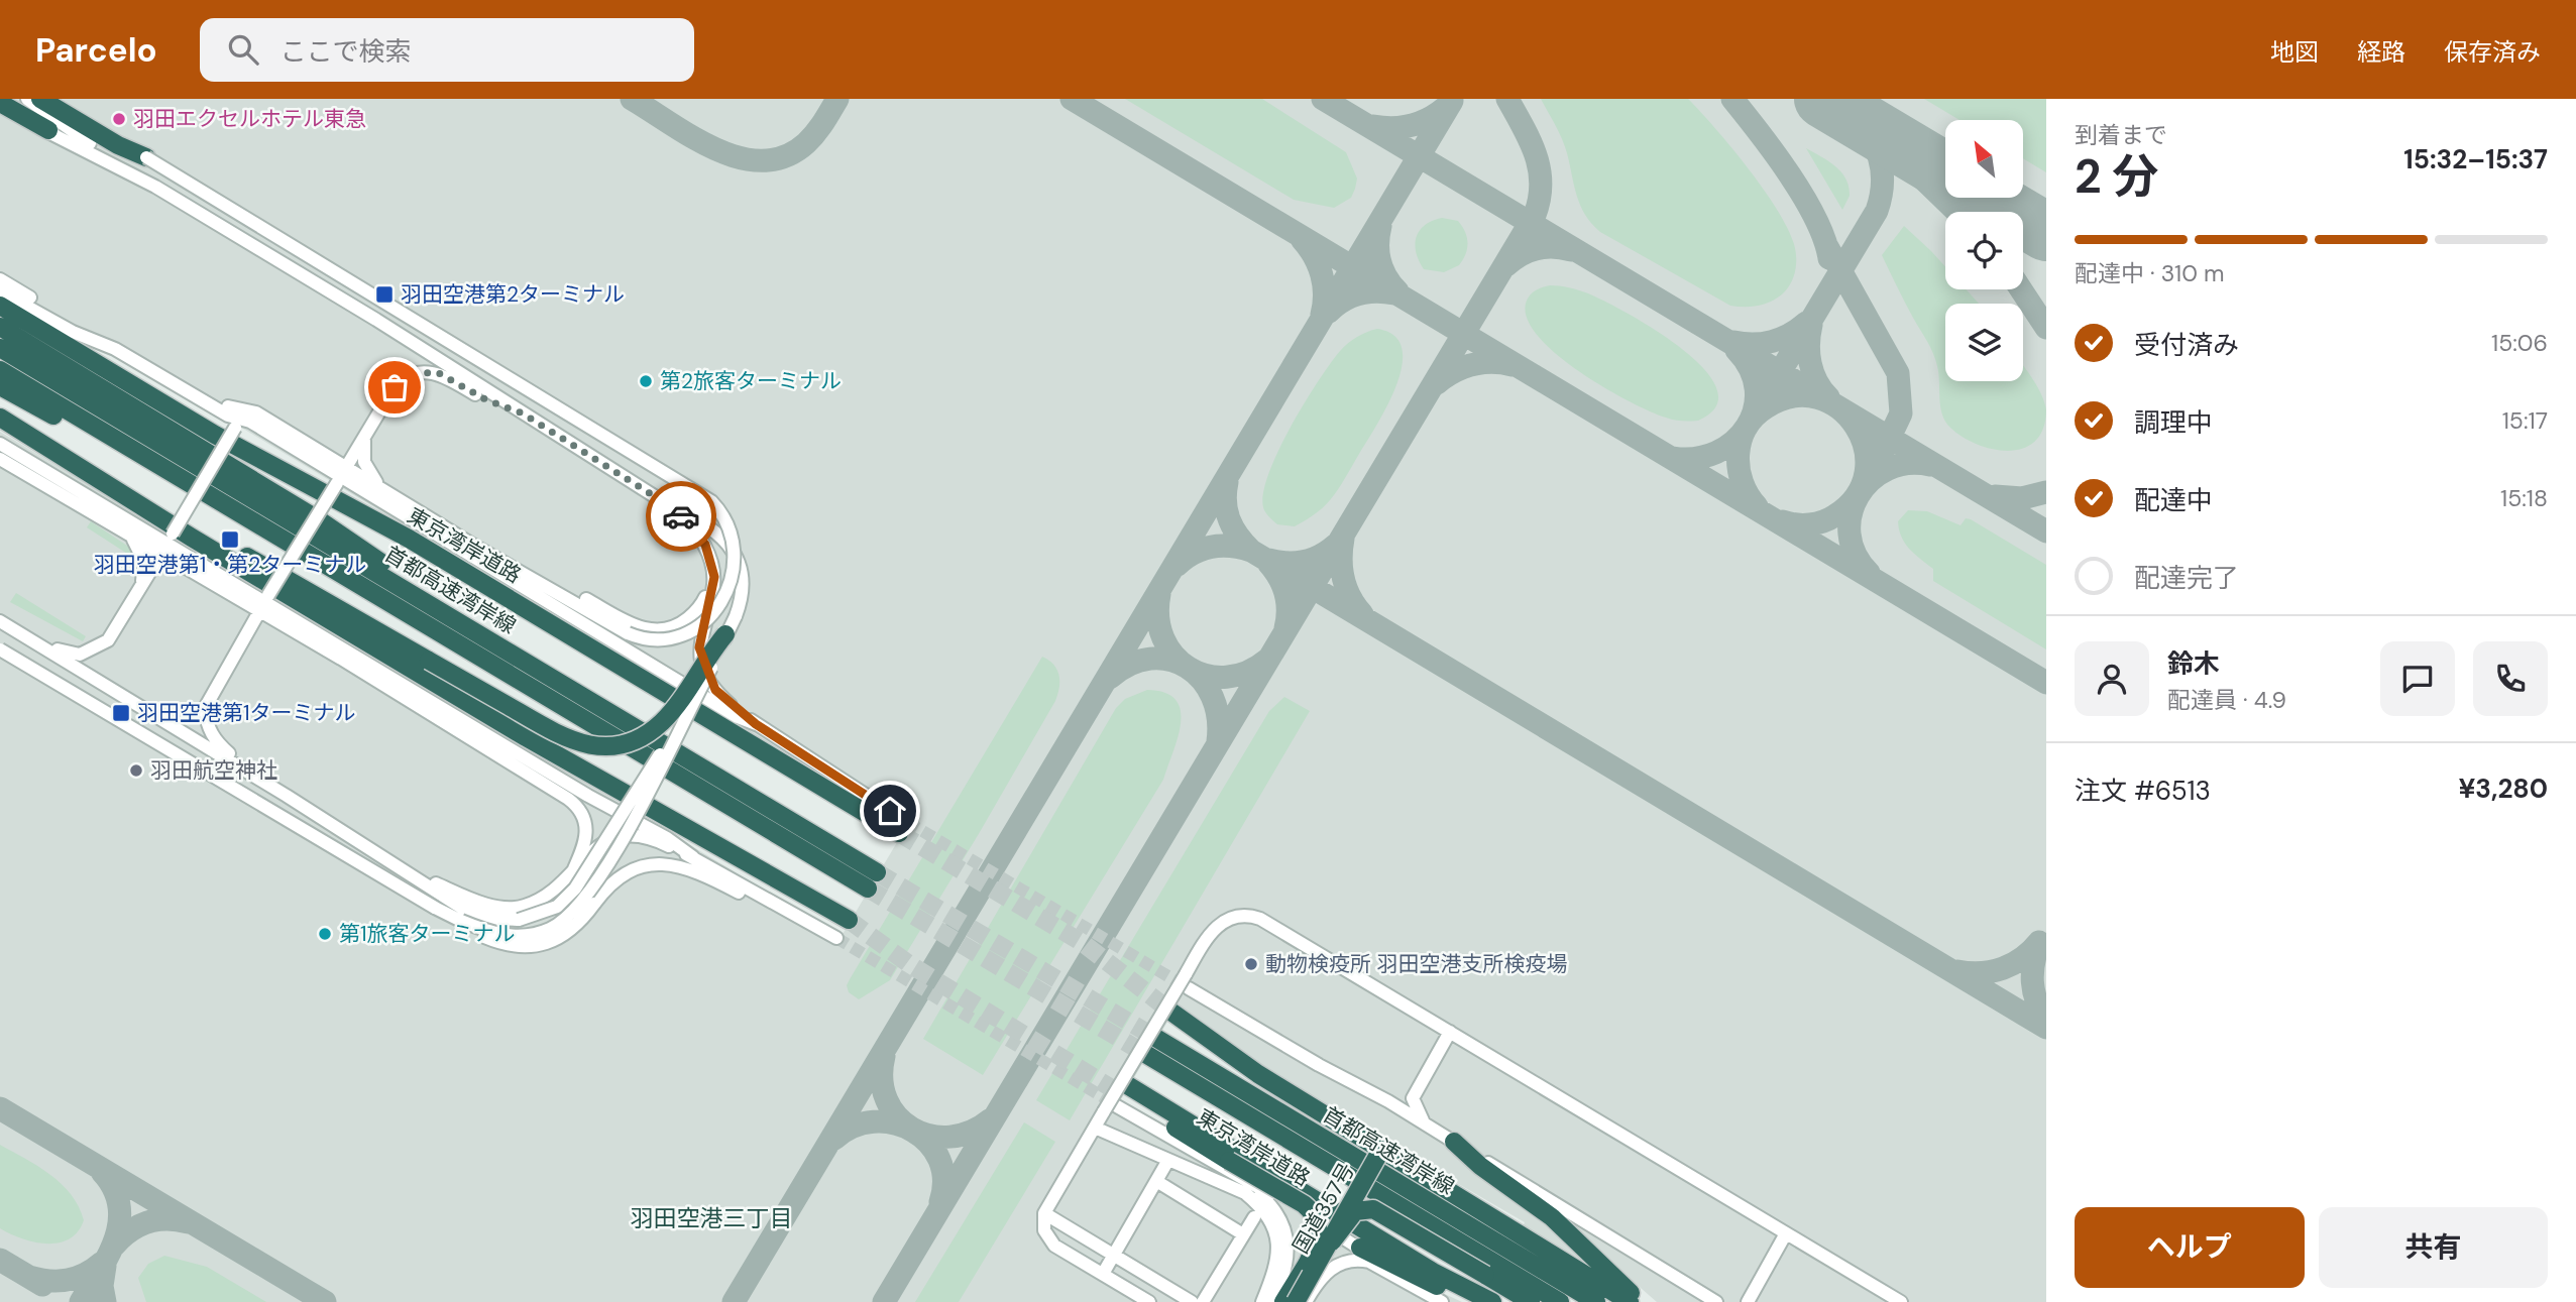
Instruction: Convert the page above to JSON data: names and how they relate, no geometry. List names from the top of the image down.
{
  "streets": {
    "highway": ["東京湾岸道路", "首都高速湾岸線", "国道357号"]
  },
  "crossings": [
    ["東京湾岸道路", "国道357号"]
  ],
  "districts": ["羽田空港三丁目"],
  "places": {
    "other": [
      "羽田エクセルホテル東急",
      "第2旅客ターミナル",
      "羽田航空神社",
      "第1旅客ターミナル",
      "動物検疫所 羽田空港支所検疫場"
    ],
    "transit": ["羽田空港第2ターミナル", "羽田空港第1・第2ターミナル", "羽田空港第1ターミナル"]
  },
  "north": "top left",
  "page": {
    "header": "Parcelo",
    "search": "ここで検索",
    "nav": ["地図", "経路", "保存済み"],
    "heading": ["2 分", "到着まで", "15:32–15:37"],
    "panel": [
      "鈴木",
      "配達員 · 4.9",
      "注文 #6513",
      "¥3,280"
    ],
    "bar": "配達中 · 310 m",
    "list": [
      ["受付済み", "15:06"],
      ["調理中", "15:17"],
      ["配達中", "15:18"],
      "配達完了"
    ],
    "buttons": ["ヘルプ", "共有"]
  }
}
